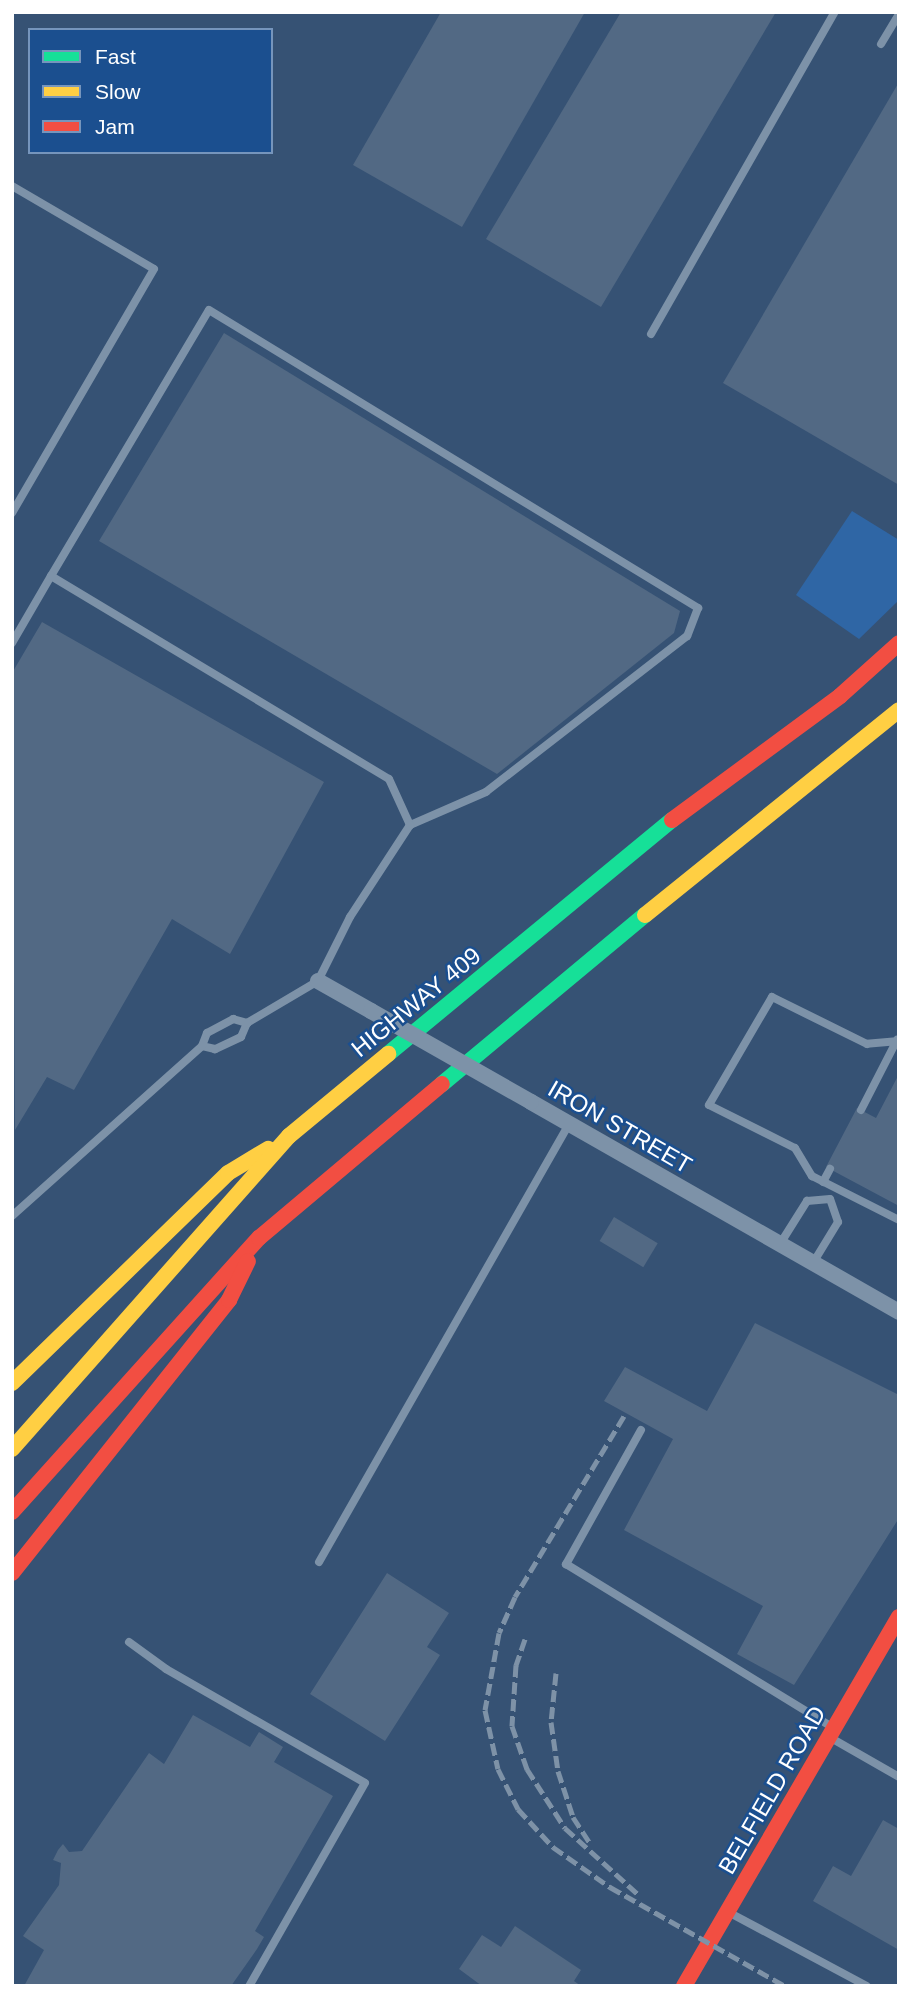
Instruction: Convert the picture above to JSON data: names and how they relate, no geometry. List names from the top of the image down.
{
  "streets": {
    "main road": ["HIGHWAY 409", "BELFIELD ROAD"],
    "street": ["IRON STREET"]
  },
  "legend": ["Fast", "Slow", "Jam"]
}
